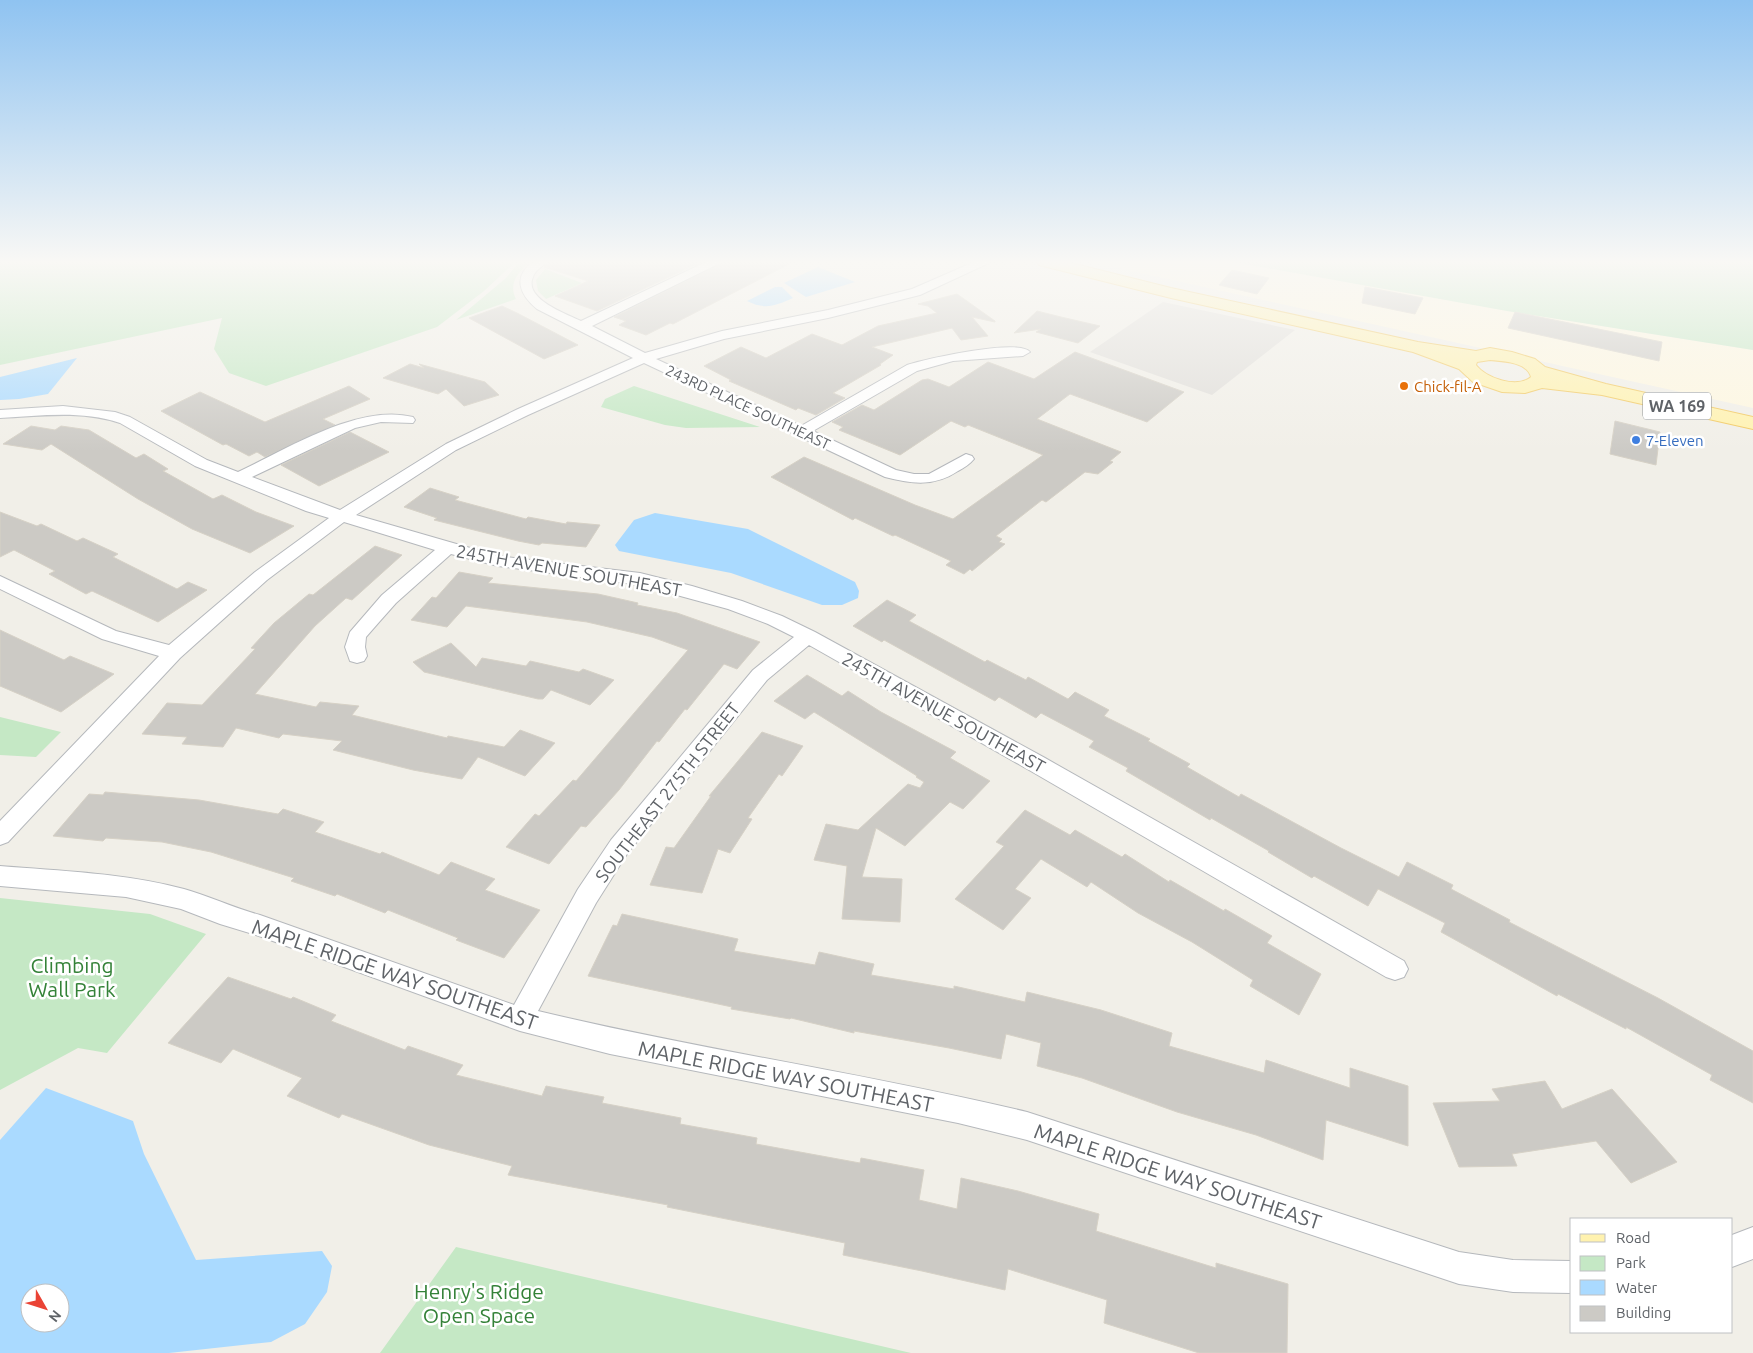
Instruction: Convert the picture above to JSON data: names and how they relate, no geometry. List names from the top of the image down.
{
  "streets": {
    "main road": ["WA 169"],
    "street": [
      "243RD PLACE SOUTHEAST",
      "245TH AVENUE SOUTHEAST",
      "SOUTHEAST 275TH STREET",
      "MAPLE RIDGE WAY SOUTHEAST"
    ]
  },
  "crossings": [
    ["245TH AVENUE SOUTHEAST", "SOUTHEAST 275TH STREET"],
    ["SOUTHEAST 275TH STREET", "MAPLE RIDGE WAY SOUTHEAST"]
  ],
  "parks": ["Climbing Wall Park", "Henry's Ridge Open Space"],
  "places": ["Chick-fil-A", "7-Eleven"],
  "legend": [
    "Road",
    "Park",
    "Water",
    "Building"
  ],
  "north": "bottom right"
}
